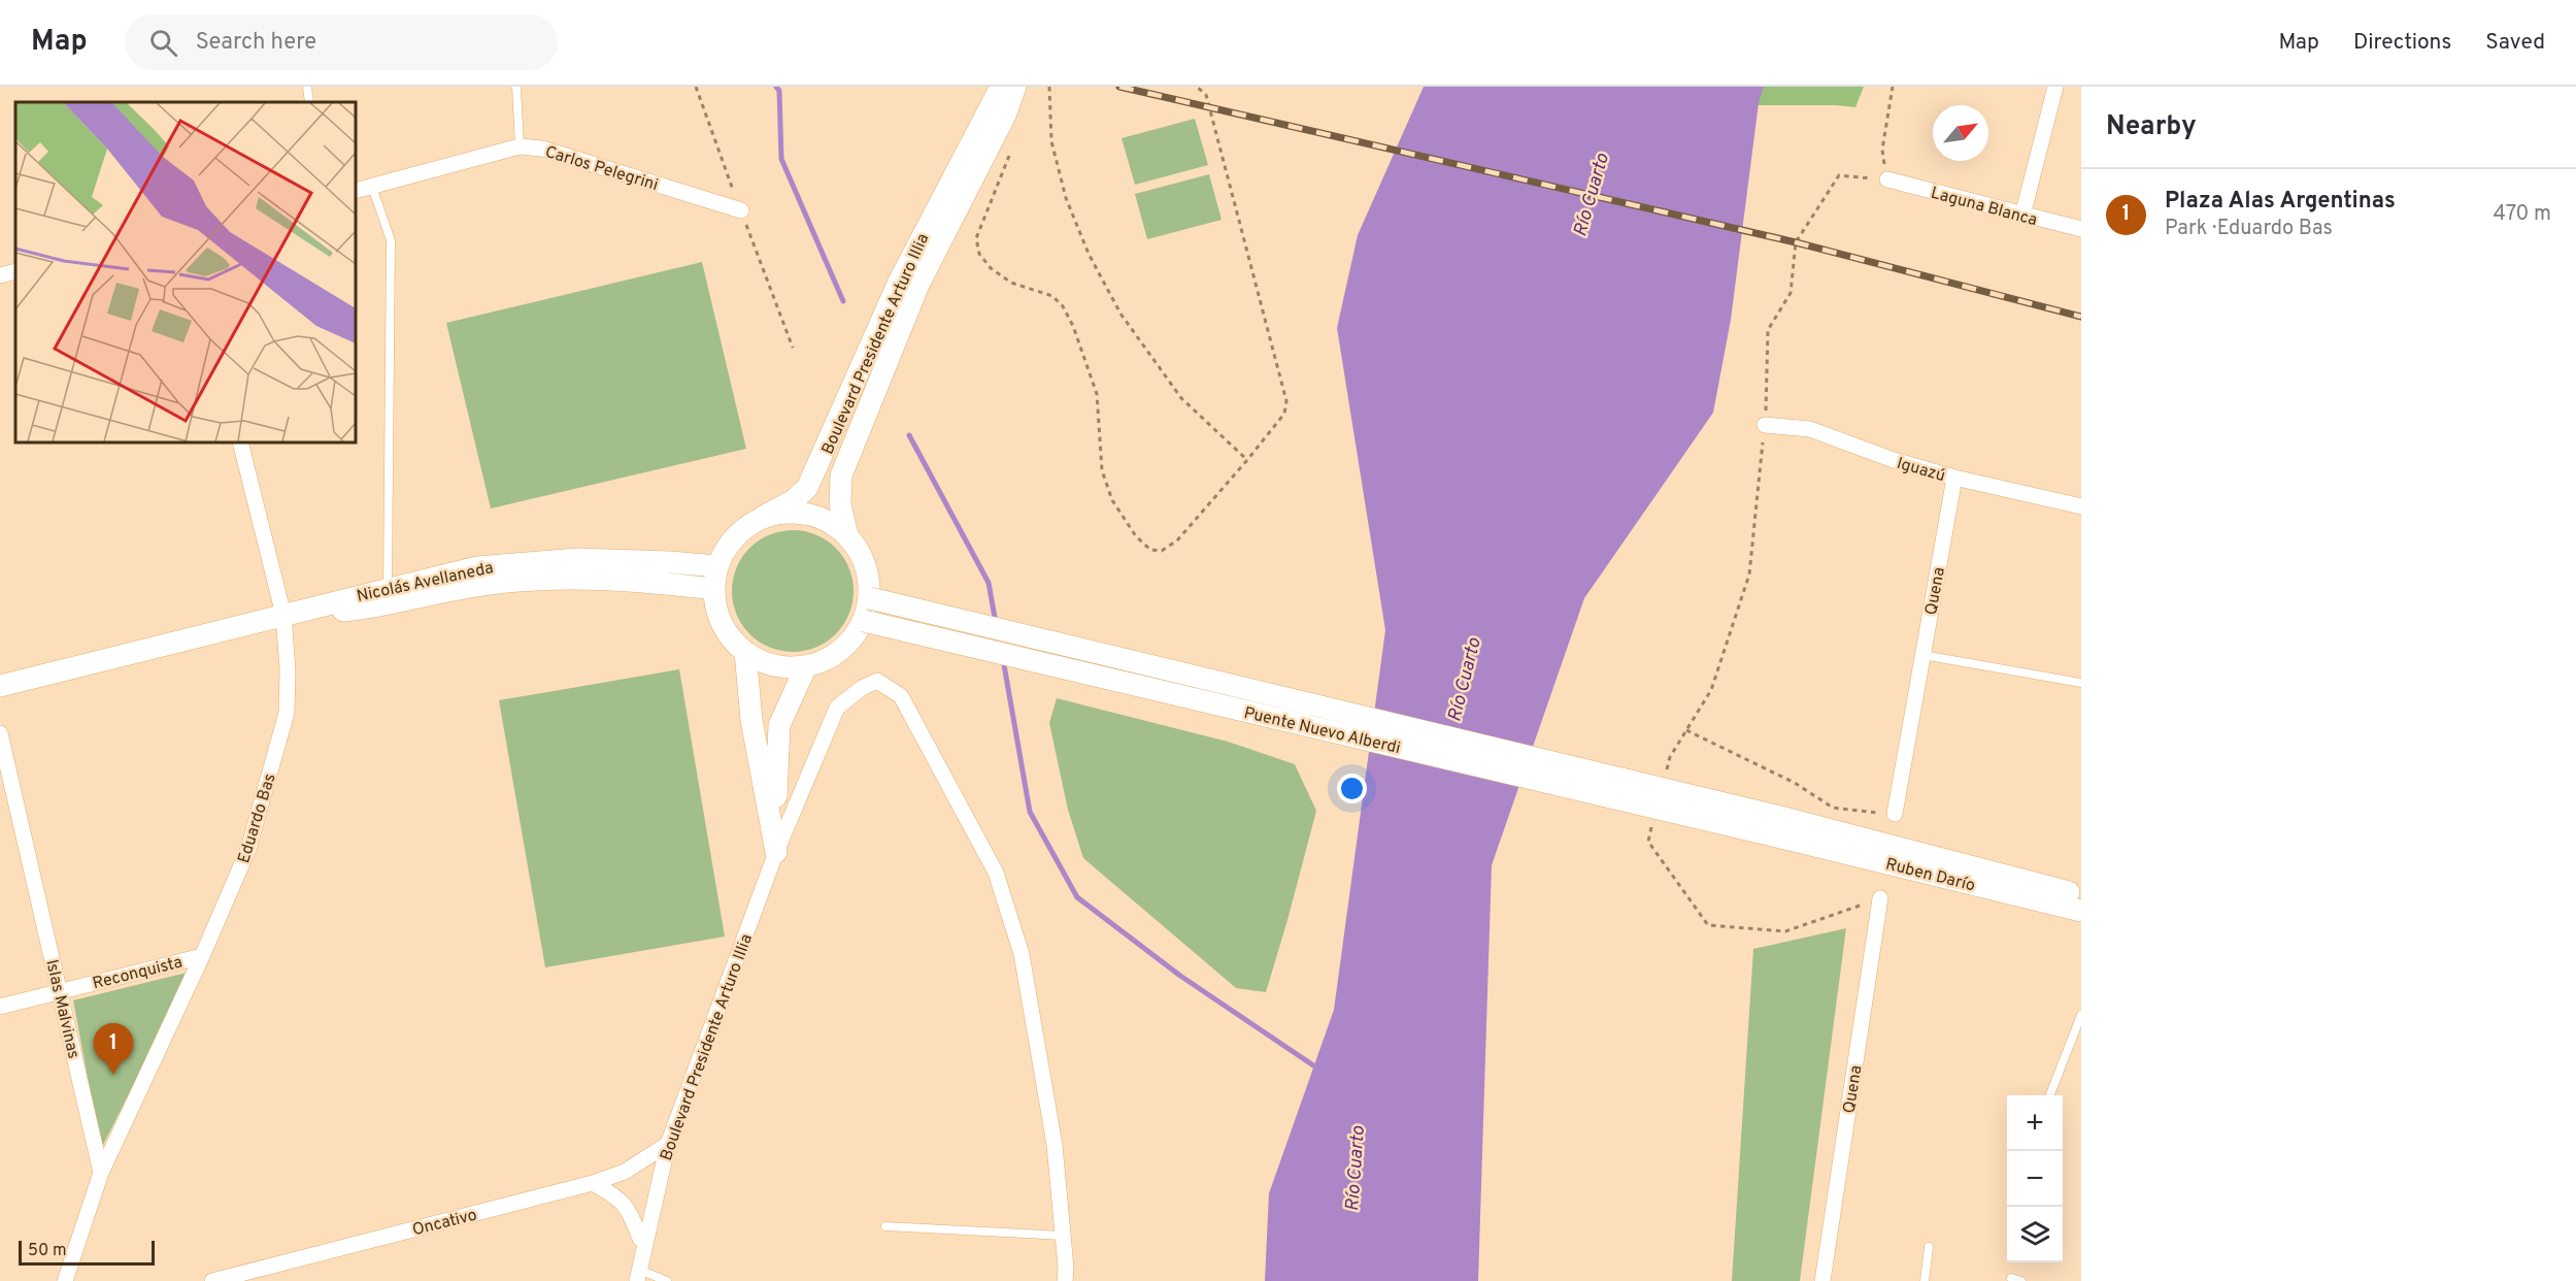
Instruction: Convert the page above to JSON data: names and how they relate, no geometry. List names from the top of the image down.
{
  "streets": {
    "main road": [
      "Boulevard Presidente Arturo Illia",
      "Nicolás Avellaneda",
      "Puente Nuevo Alberdi",
      "Ruben Darío"
    ],
    "street": [
      "Carlos Pelegrini",
      "Laguna Blanca",
      "Iguazú",
      "Quena",
      "Eduardo Bas",
      "Reconquista",
      "Islas Malvinas",
      "Oncativo"
    ]
  },
  "crossings": [
    ["Boulevard Presidente Arturo Illia", "Nicolás Avellaneda"],
    ["Boulevard Presidente Arturo Illia", "Puente Nuevo Alberdi"],
    ["Boulevard Presidente Arturo Illia", "Oncativo"],
    ["Iguazú", "Quena"],
    ["Nicolás Avellaneda", "Puente Nuevo Alberdi"],
    ["Nicolás Avellaneda", "Eduardo Bas"],
    ["Puente Nuevo Alberdi", "Ruben Darío"],
    ["Eduardo Bas", "Reconquista"],
    ["Eduardo Bas", "Islas Malvinas"],
    ["Reconquista", "Islas Malvinas"]
  ],
  "water": ["Río Cuarto"],
  "scale_bar": "50 m",
  "north": "top right",
  "page": {
    "header": "Map",
    "search": "Search here",
    "nav": ["Map", "Directions", "Saved"],
    "heading": "Nearby",
    "list": [
      {
        "mark": "1",
        "name": "Plaza Alas Argentinas",
        "note": "Park · Eduardo Bas",
        "value": "470 m"
      }
    ],
    "pins": "1",
    "map_buttons": ["+", "−"],
    "scale": "50 m"
  }
}
